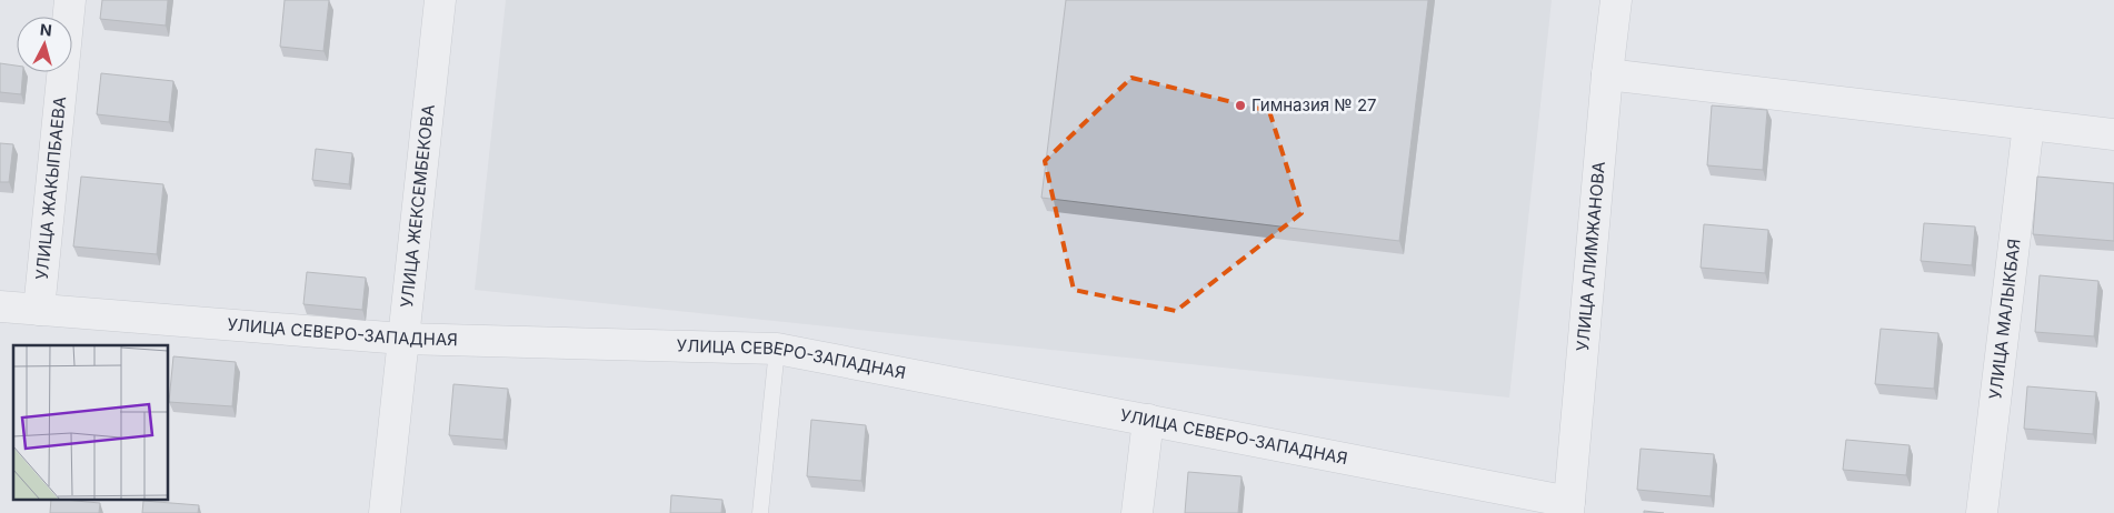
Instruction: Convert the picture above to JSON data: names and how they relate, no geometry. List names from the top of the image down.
{
  "streets": {
    "street": [
      "УЛИЦА ЖАКЫПБАЕВА",
      "УЛИЦА ЖЕКСЕМБЕКОВА",
      "УЛИЦА АЛИМЖАНОВА",
      "УЛИЦА МАЛЫКБАЯ",
      "УЛИЦА СЕВЕРО-ЗАПАДНАЯ"
    ]
  },
  "crossings": [
    ["УЛИЦА ЖАКЫПБАЕВА", "УЛИЦА СЕВЕРО-ЗАПАДНАЯ"],
    ["УЛИЦА ЖЕКСЕМБЕКОВА", "УЛИЦА СЕВЕРО-ЗАПАДНАЯ"],
    ["УЛИЦА АЛИМЖАНОВА", "УЛИЦА СЕВЕРО-ЗАПАДНАЯ"]
  ],
  "places": ["Гимназия № 27"],
  "north": "top"
}
